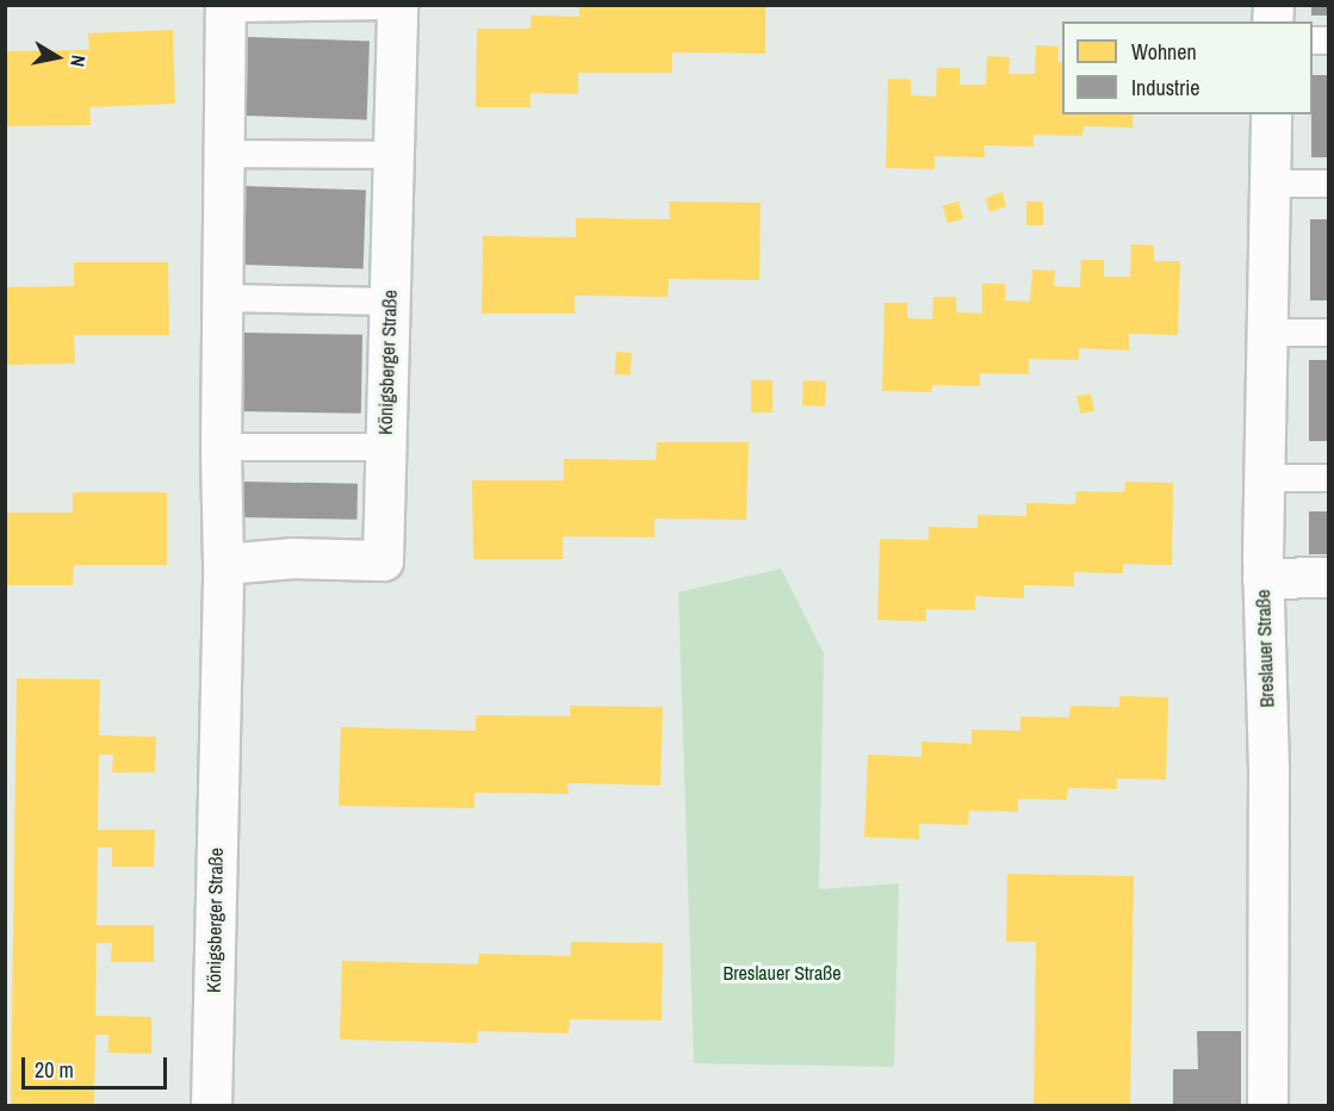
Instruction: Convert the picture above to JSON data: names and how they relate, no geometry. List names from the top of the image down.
{
  "streets": {
    "street": ["Königsberger Straße", "Breslauer Straße"]
  },
  "parks": ["Breslauer Straße"],
  "legend": ["Wohnen", "Industrie"],
  "scale_bar": "20 m",
  "north": "right"
}
